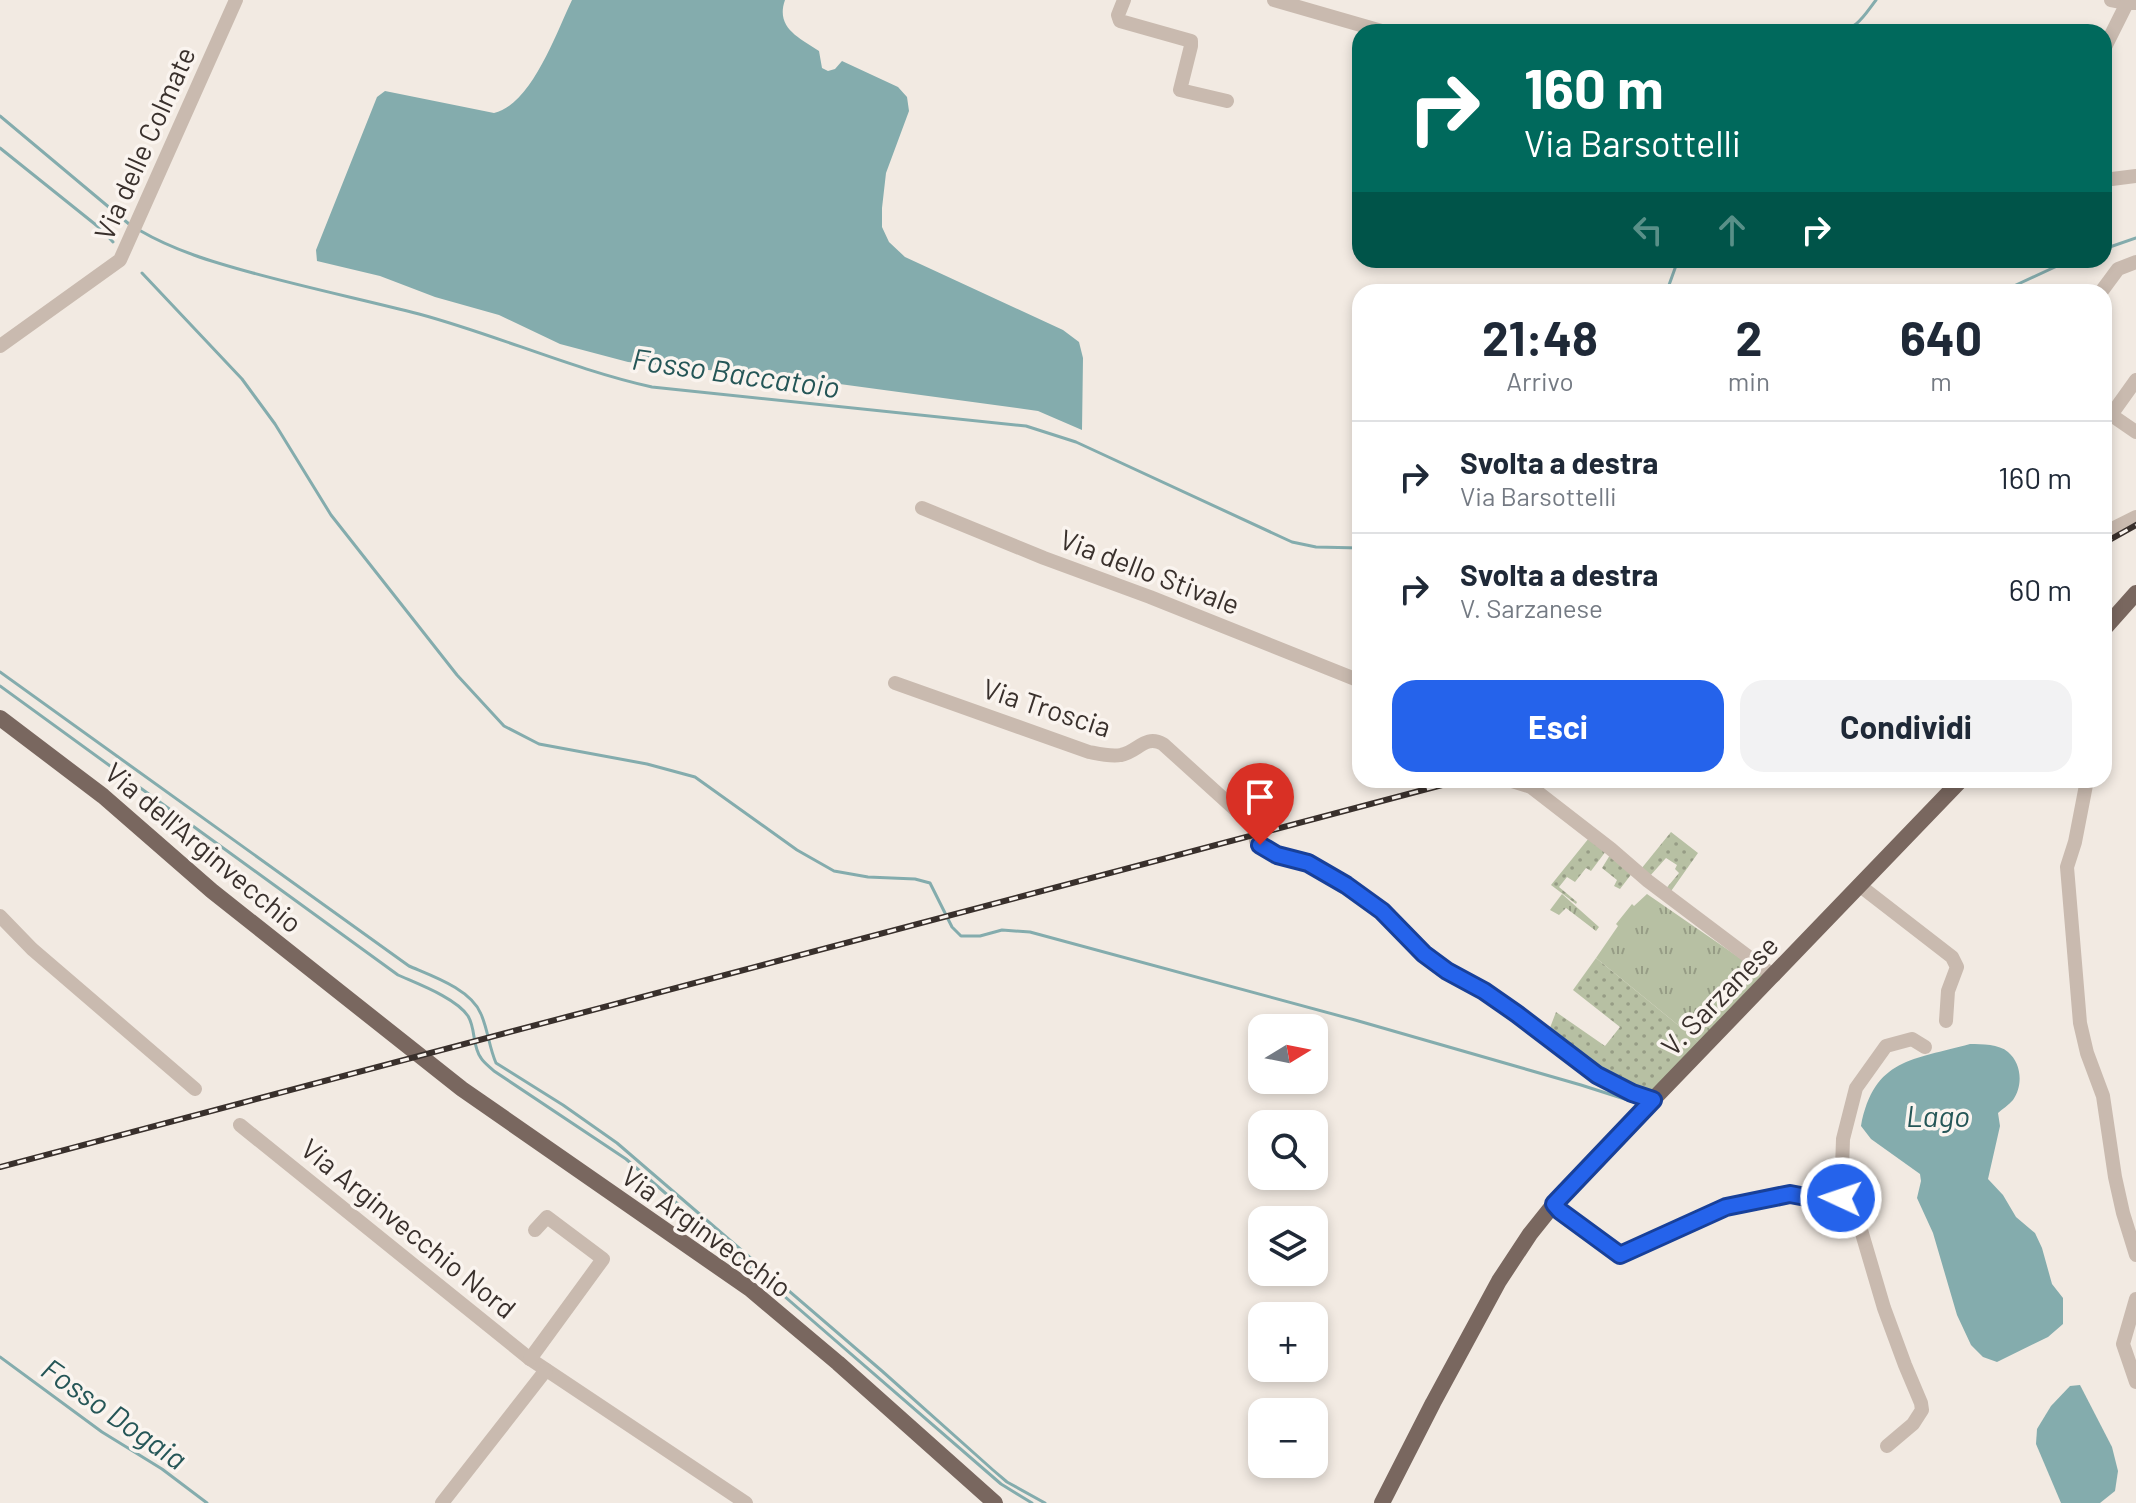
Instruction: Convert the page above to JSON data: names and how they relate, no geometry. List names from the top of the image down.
{
  "streets": {
    "main road": ["Via dell'Arginvecchio", "V. Sarzanese", "Via Arginvecchio"],
    "street": [
      "Via delle Colmate",
      "Via dello Stivale",
      "Via Troscia",
      "Via Arginvecchio Nord"
    ]
  },
  "crossings": [
    ["Via dell'Arginvecchio", "Via Arginvecchio"]
  ],
  "water": ["Fosso Baccatoio", "Lago", "Fosso Dogaia"],
  "north": "right",
  "page": {
    "turn": ["160 m", "Via Barsottelli"],
    "eta": [
      "21:48",
      "Arrivo",
      "2",
      "min",
      "640",
      "m"
    ],
    "list": [
      {
        "name": "Svolta a destra",
        "note": "Via Barsottelli",
        "value": "160 m"
      },
      {
        "name": "Svolta a destra",
        "note": "V. Sarzanese",
        "value": "60 m"
      }
    ],
    "buttons": ["Esci", "Condividi"],
    "map_buttons": ["+", "−"]
  }
}
